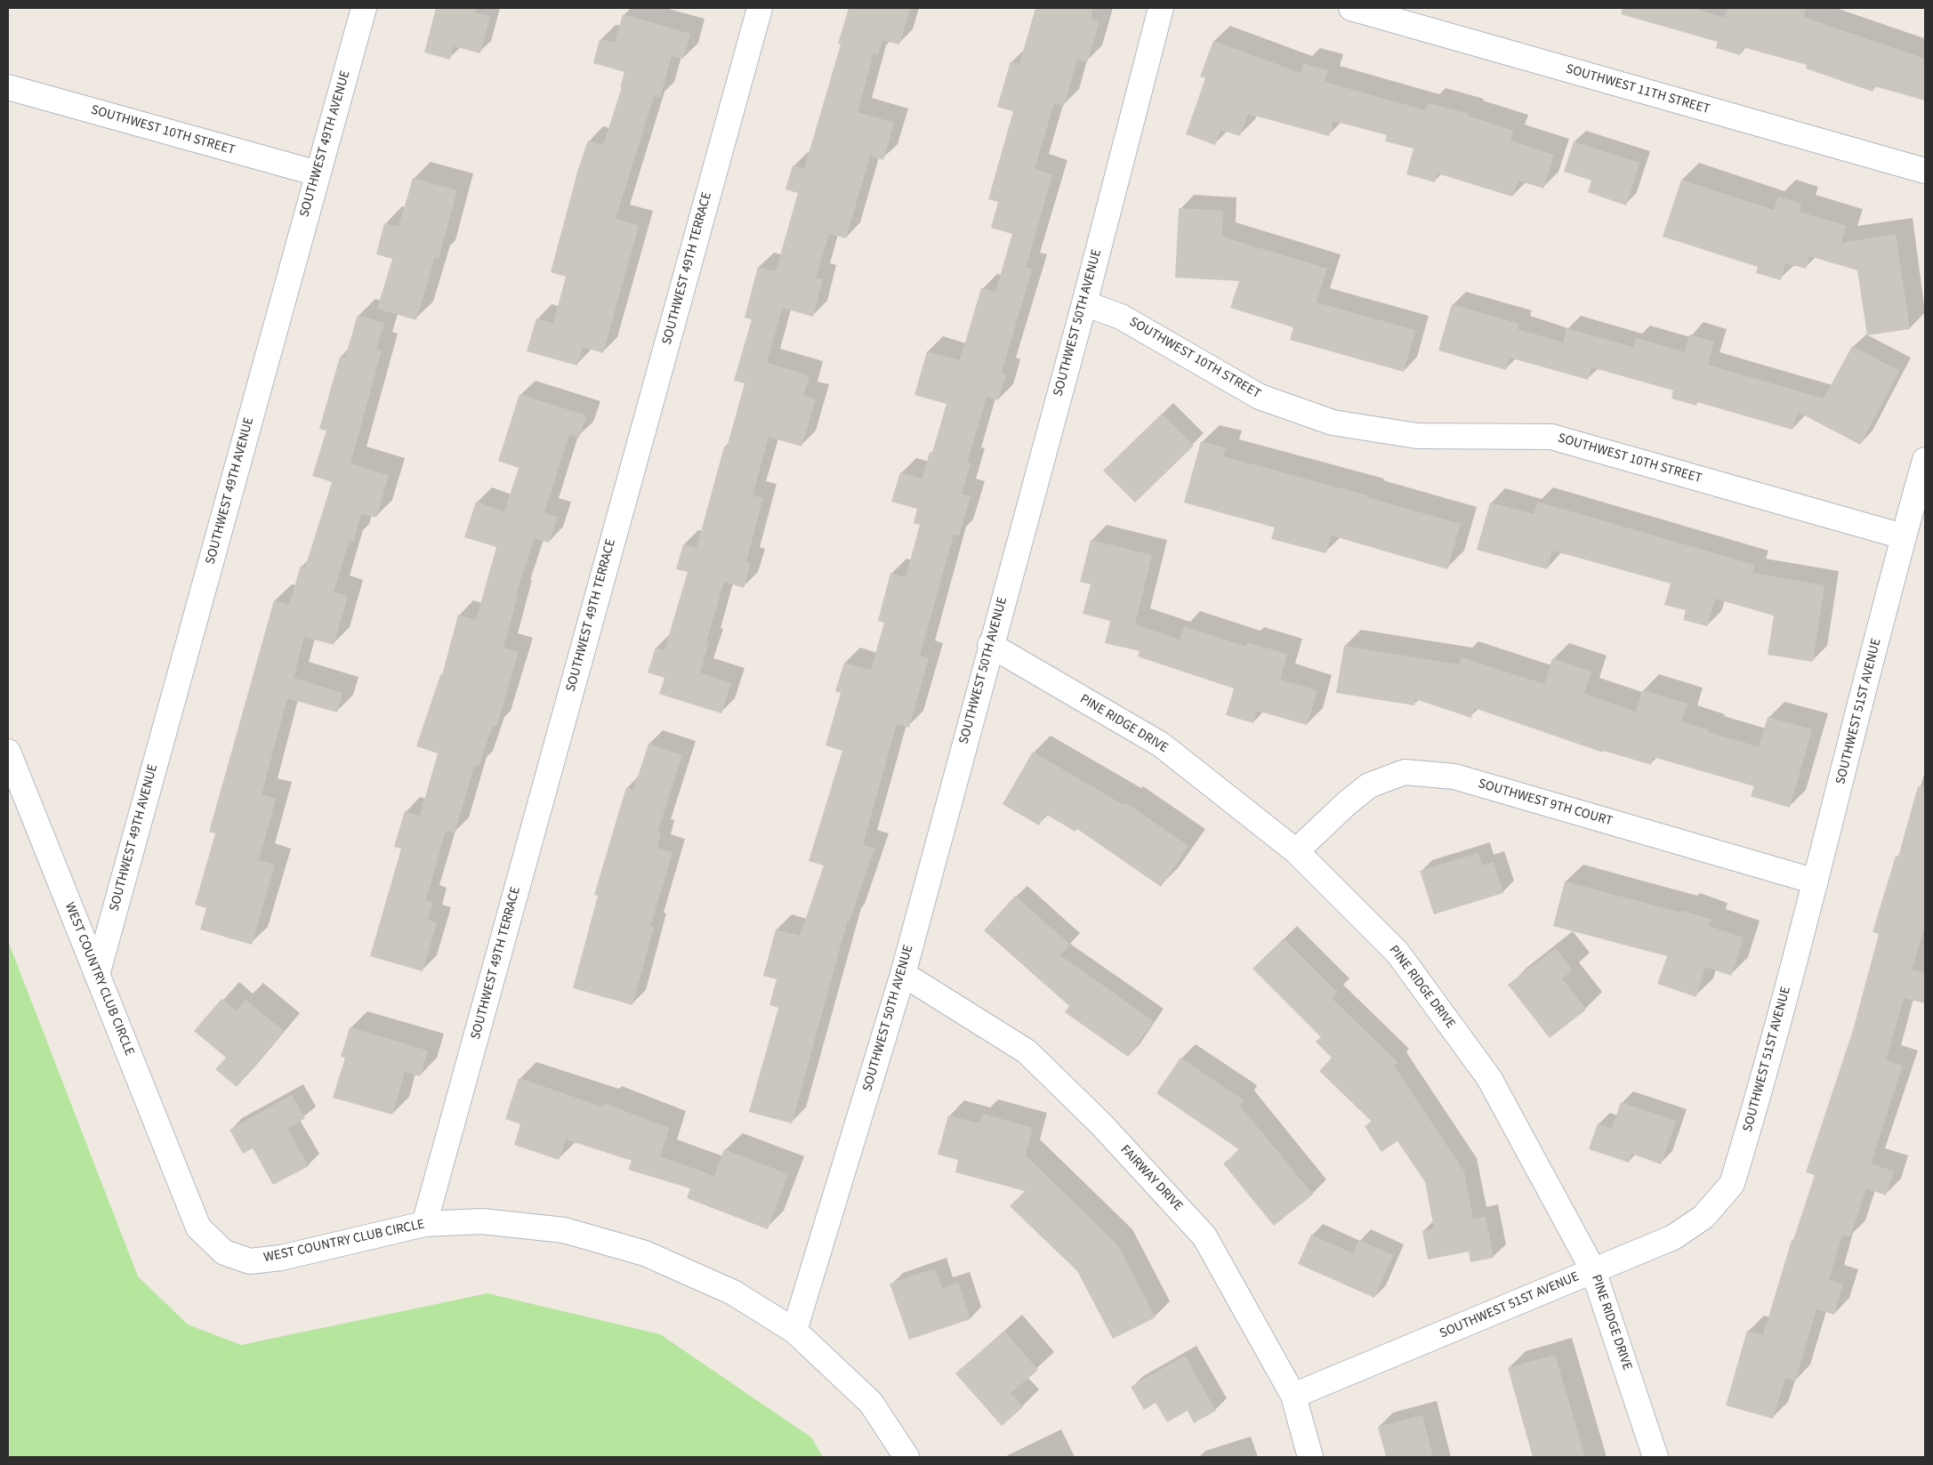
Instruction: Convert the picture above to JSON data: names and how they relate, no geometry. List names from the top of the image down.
{
  "streets": {
    "street": [
      "SOUTHWEST 11TH STREET",
      "SOUTHWEST 10TH STREET",
      "SOUTHWEST 49TH AVENUE",
      "SOUTHWEST 49TH TERRACE",
      "SOUTHWEST 50TH AVENUE",
      "SOUTHWEST 51ST AVENUE",
      "PINE RIDGE DRIVE",
      "SOUTHWEST 9TH COURT",
      "WEST COUNTRY CLUB CIRCLE",
      "FAIRWAY DRIVE"
    ]
  },
  "crossings": [
    ["SOUTHWEST 10TH STREET", "SOUTHWEST 49TH AVENUE"],
    ["SOUTHWEST 10TH STREET", "SOUTHWEST 50TH AVENUE"],
    ["SOUTHWEST 10TH STREET", "SOUTHWEST 51ST AVENUE"],
    ["SOUTHWEST 49TH AVENUE", "WEST COUNTRY CLUB CIRCLE"],
    ["SOUTHWEST 49TH TERRACE", "WEST COUNTRY CLUB CIRCLE"],
    ["SOUTHWEST 50TH AVENUE", "PINE RIDGE DRIVE"],
    ["SOUTHWEST 50TH AVENUE", "WEST COUNTRY CLUB CIRCLE"],
    ["SOUTHWEST 50TH AVENUE", "FAIRWAY DRIVE"],
    ["SOUTHWEST 51ST AVENUE", "PINE RIDGE DRIVE"],
    ["SOUTHWEST 51ST AVENUE", "SOUTHWEST 9TH COURT"],
    ["SOUTHWEST 51ST AVENUE", "FAIRWAY DRIVE"],
    ["PINE RIDGE DRIVE", "SOUTHWEST 9TH COURT"]
  ]
}
